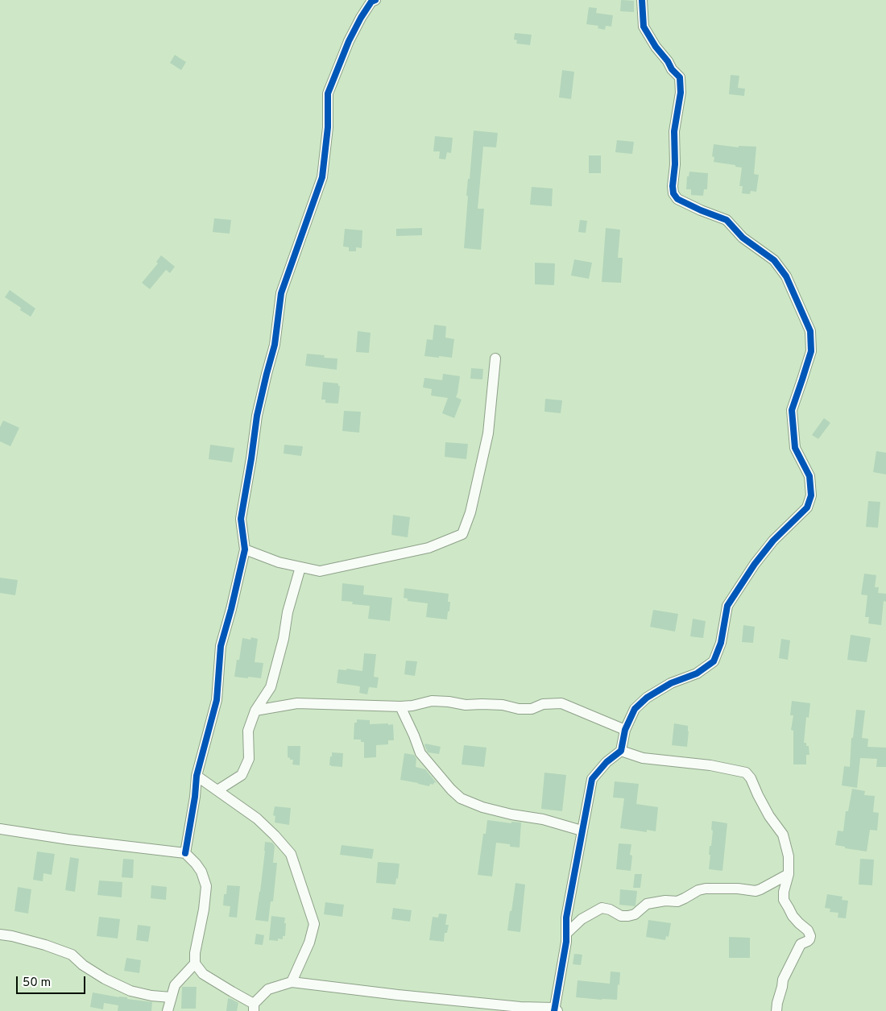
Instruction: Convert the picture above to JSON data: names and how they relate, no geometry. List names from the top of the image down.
{
  "scale_bar": "50 m"
}
